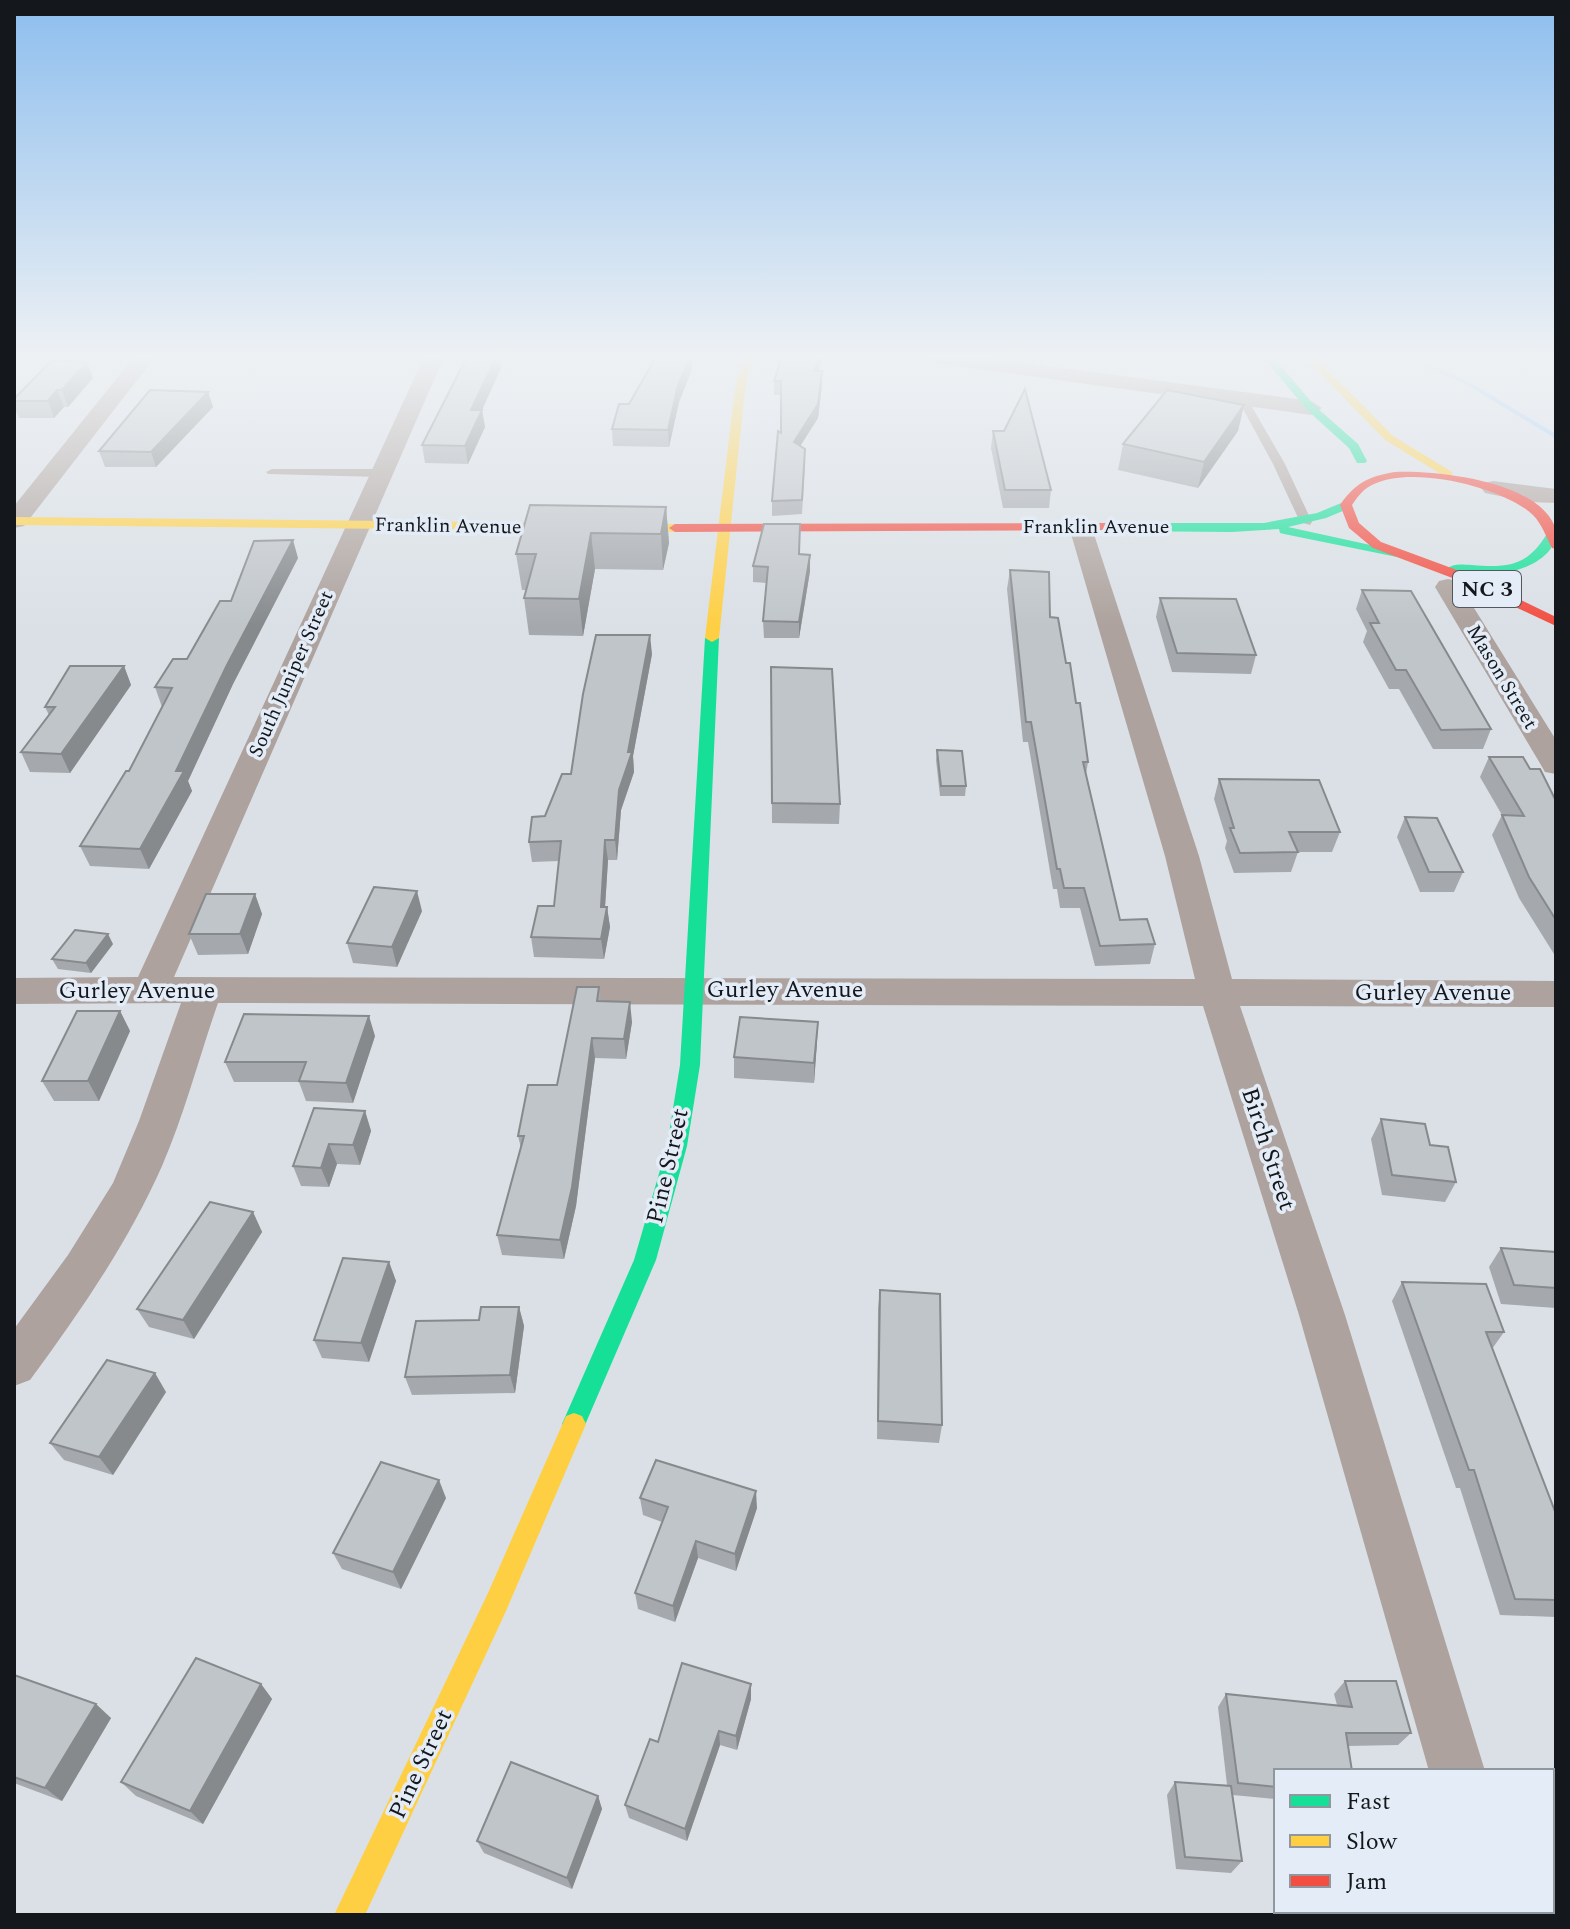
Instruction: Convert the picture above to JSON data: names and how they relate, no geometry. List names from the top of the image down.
{
  "streets": {
    "street": [
      "Franklin Avenue",
      "NC 3",
      "South Juniper Street",
      "Mason Street",
      "Gurley Avenue",
      "Birch Street",
      "Pine Street"
    ]
  },
  "crossings": [
    ["Franklin Avenue", "NC 3"],
    ["Franklin Avenue", "South Juniper Street"],
    ["Franklin Avenue", "Birch Street"],
    ["Franklin Avenue", "Pine Street"],
    ["South Juniper Street", "Gurley Avenue"],
    ["Gurley Avenue", "Birch Street"],
    ["Gurley Avenue", "Pine Street"]
  ],
  "legend": ["Fast", "Slow", "Jam"]
}
